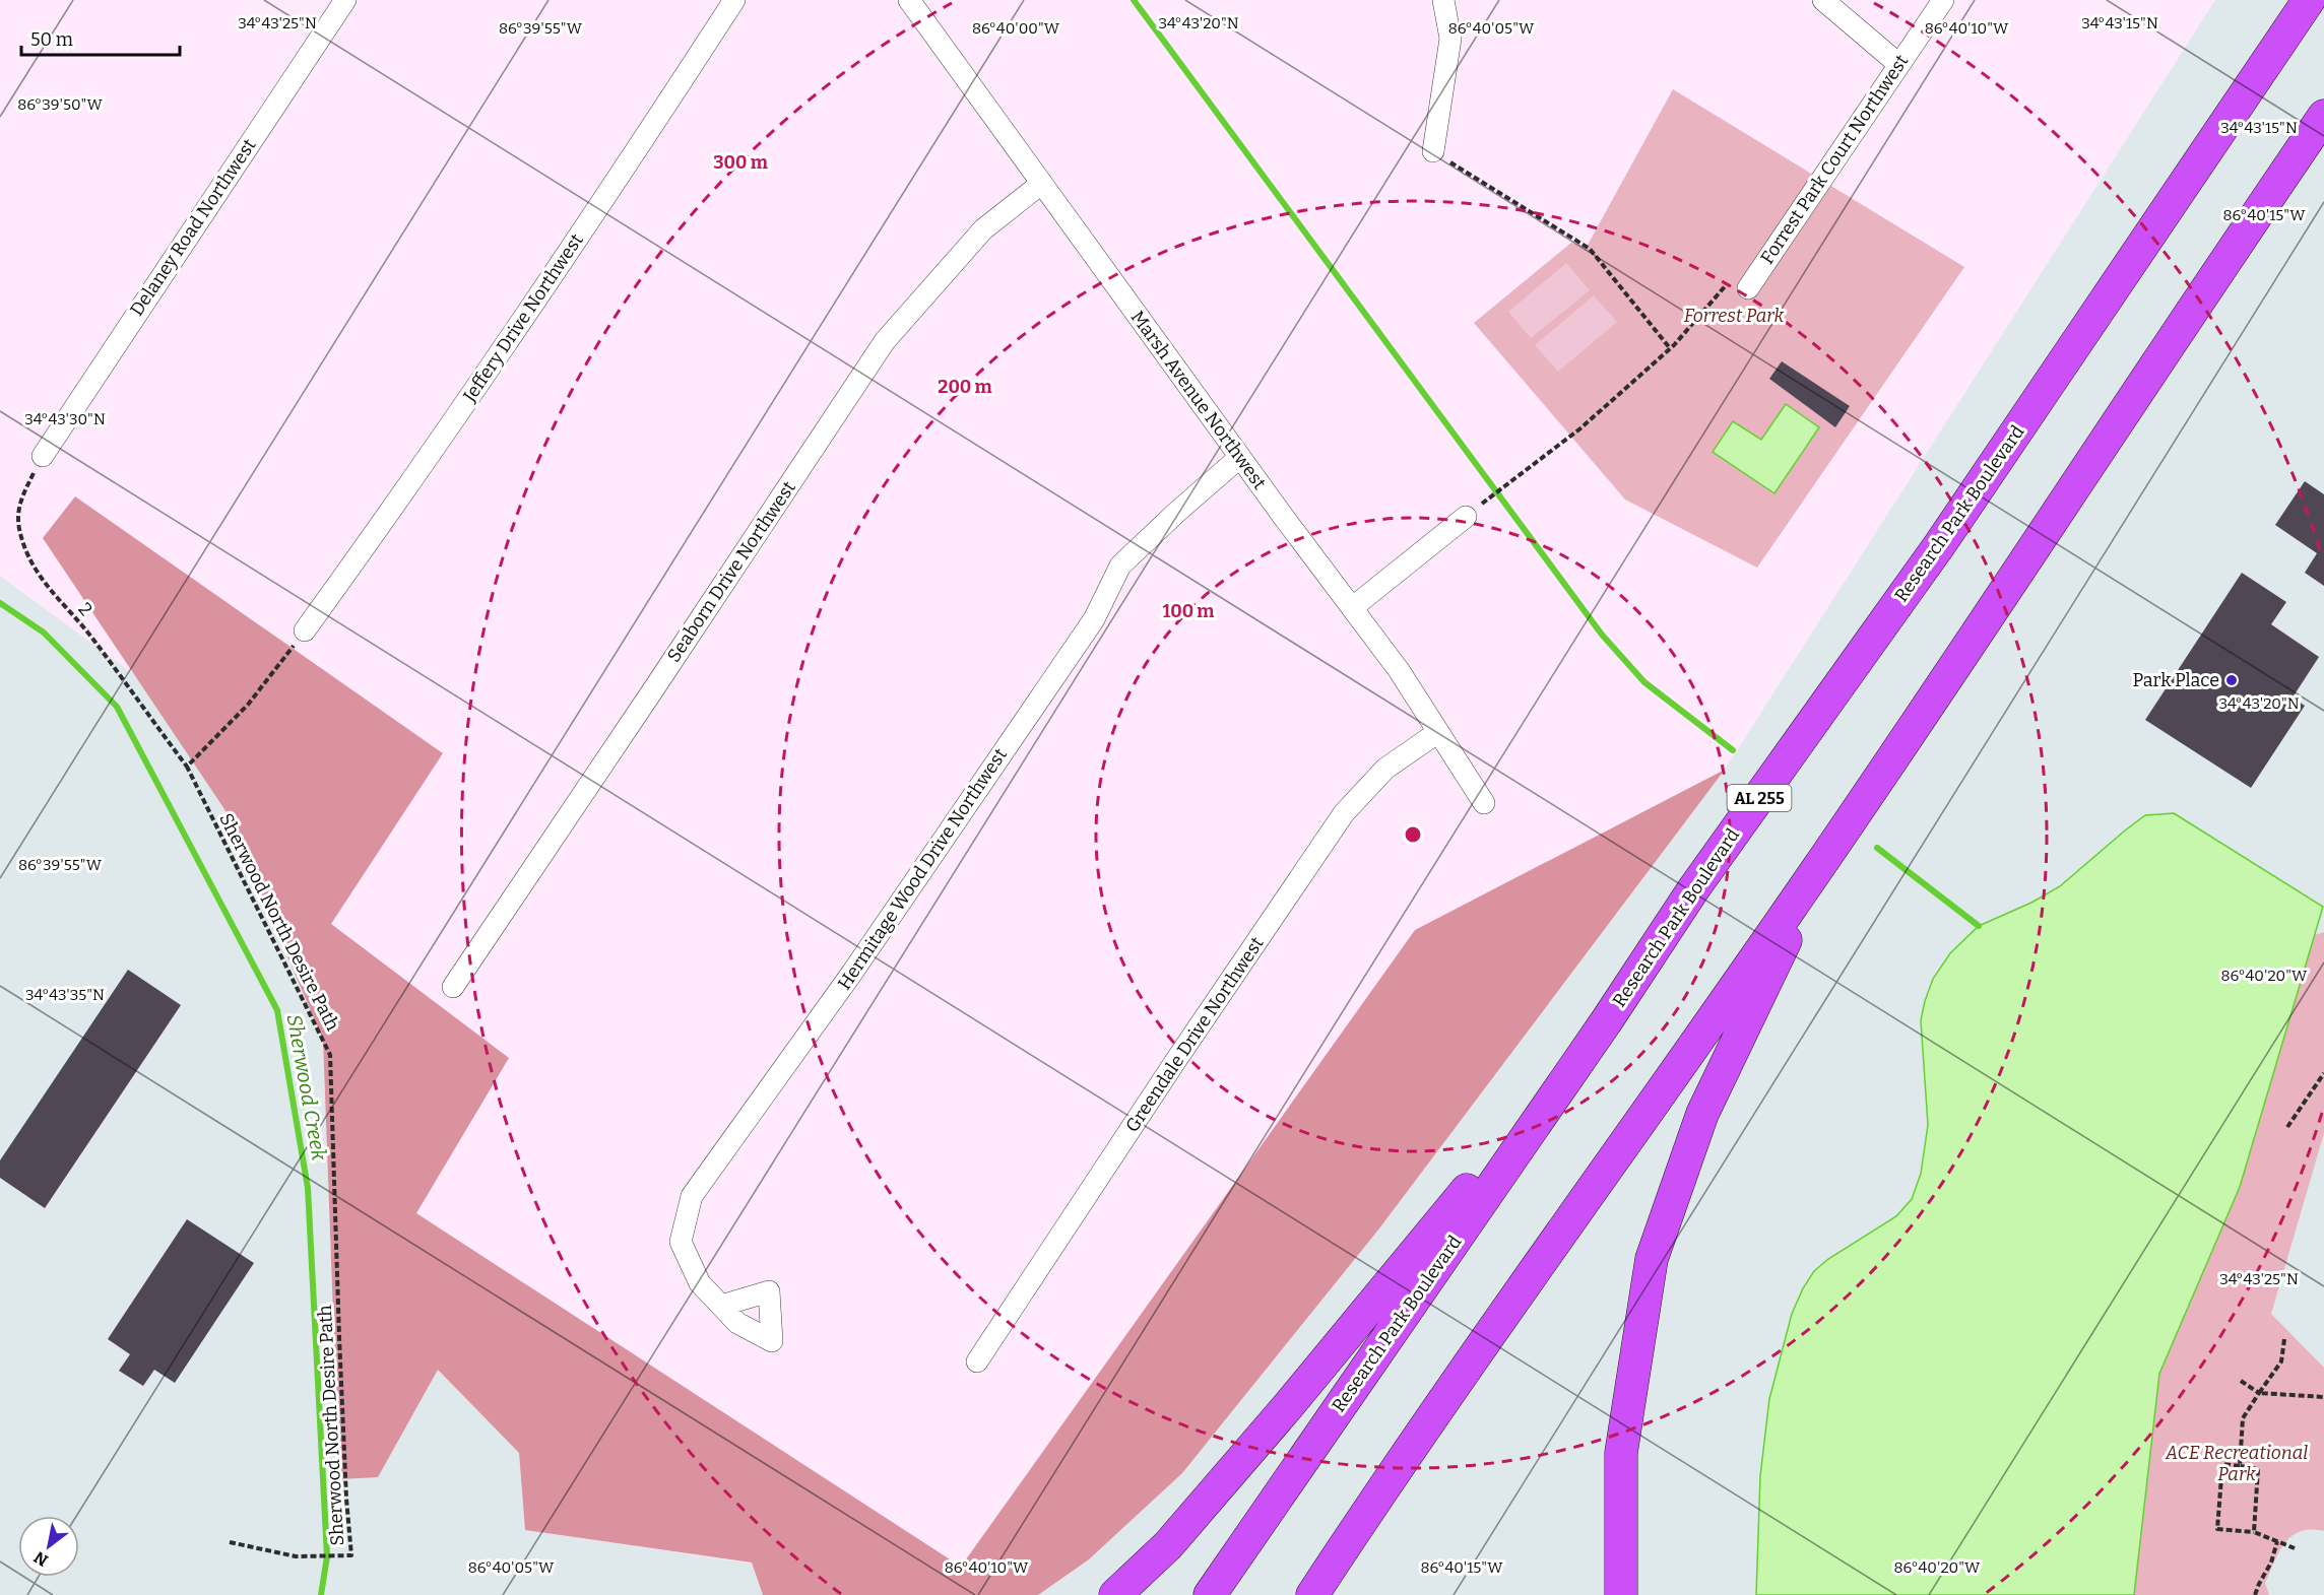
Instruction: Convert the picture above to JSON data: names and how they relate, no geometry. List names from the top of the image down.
{
  "streets": {
    "highway": ["Research Park Boulevard", "AL 255"],
    "street": [
      "Forrest Park Court Northwest",
      "Delaney Road Northwest",
      "Jeffery Drive Northwest",
      "Marsh Avenue Northwest",
      "Seaborn Drive Northwest",
      "Hermitage Wood Drive Northwest",
      "Greendale Drive Northwest"
    ],
    "path": ["2", "Sherwood North Desire Path"]
  },
  "crossings": [
    ["Delaney Road Northwest", "2"],
    ["Marsh Avenue Northwest", "Seaborn Drive Northwest"],
    ["Marsh Avenue Northwest", "Hermitage Wood Drive Northwest"],
    ["Marsh Avenue Northwest", "Greendale Drive Northwest"],
    ["2", "Sherwood North Desire Path"]
  ],
  "water": ["Sherwood Creek"],
  "parks": ["Forrest Park", "ACE Recreational Park"],
  "places": ["Park Place"],
  "scale_bar": "50 m",
  "north": "bottom left",
  "coordinates": [
    "34°43'25\"N",
    "34°43'20\"N",
    "34°43'15\"N",
    "86°39'55\"W",
    "86°40'00\"W",
    "86°40'05\"W",
    "86°40'10\"W",
    "86°39'50\"W",
    "86°40'15\"W",
    "34°43'30\"N",
    "86°40'20\"W",
    "34°43'35\"N"
  ],
  "rings": ["300 m", "200 m", "100 m"]
}
